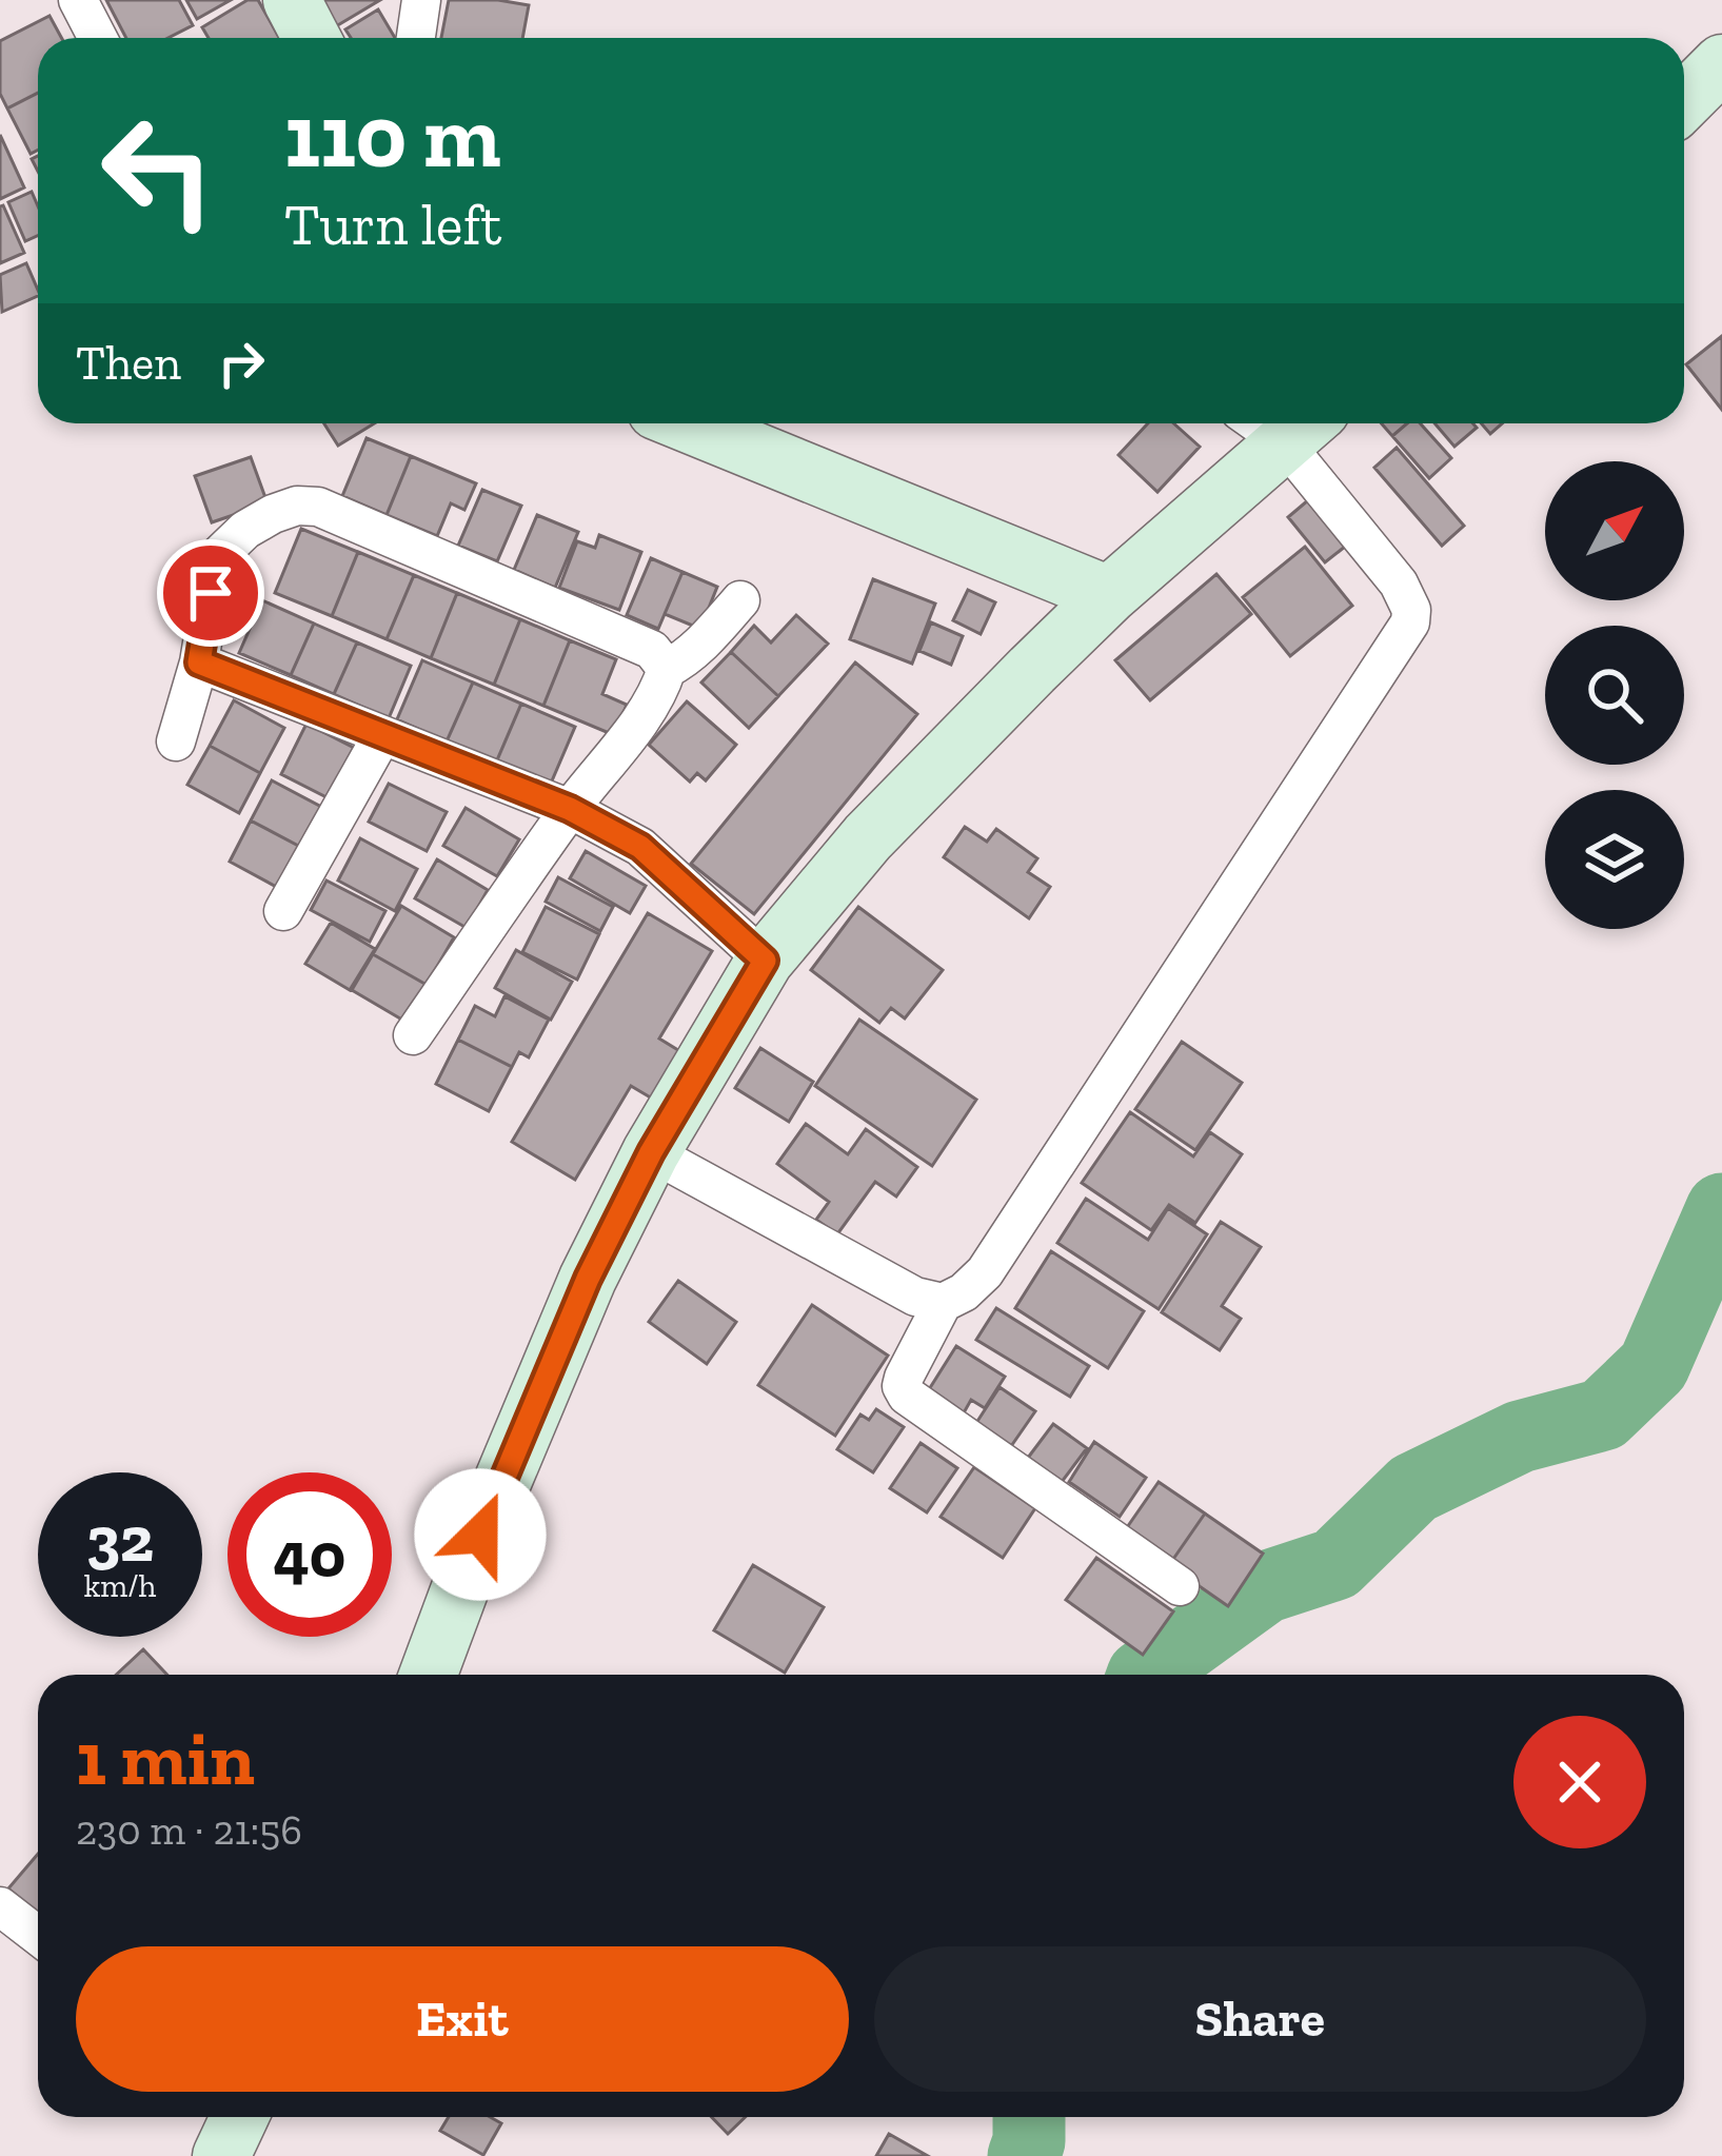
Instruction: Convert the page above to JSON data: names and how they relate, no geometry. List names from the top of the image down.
{
  "north": "top right",
  "page": {
    "turn": ["110 m", "Turn left"],
    "then": "Then",
    "speed": "32 km/h",
    "limit": "40",
    "heading": ["1 min", "230 m · 21:56"],
    "buttons": ["Exit", "Share"]
  }
}
